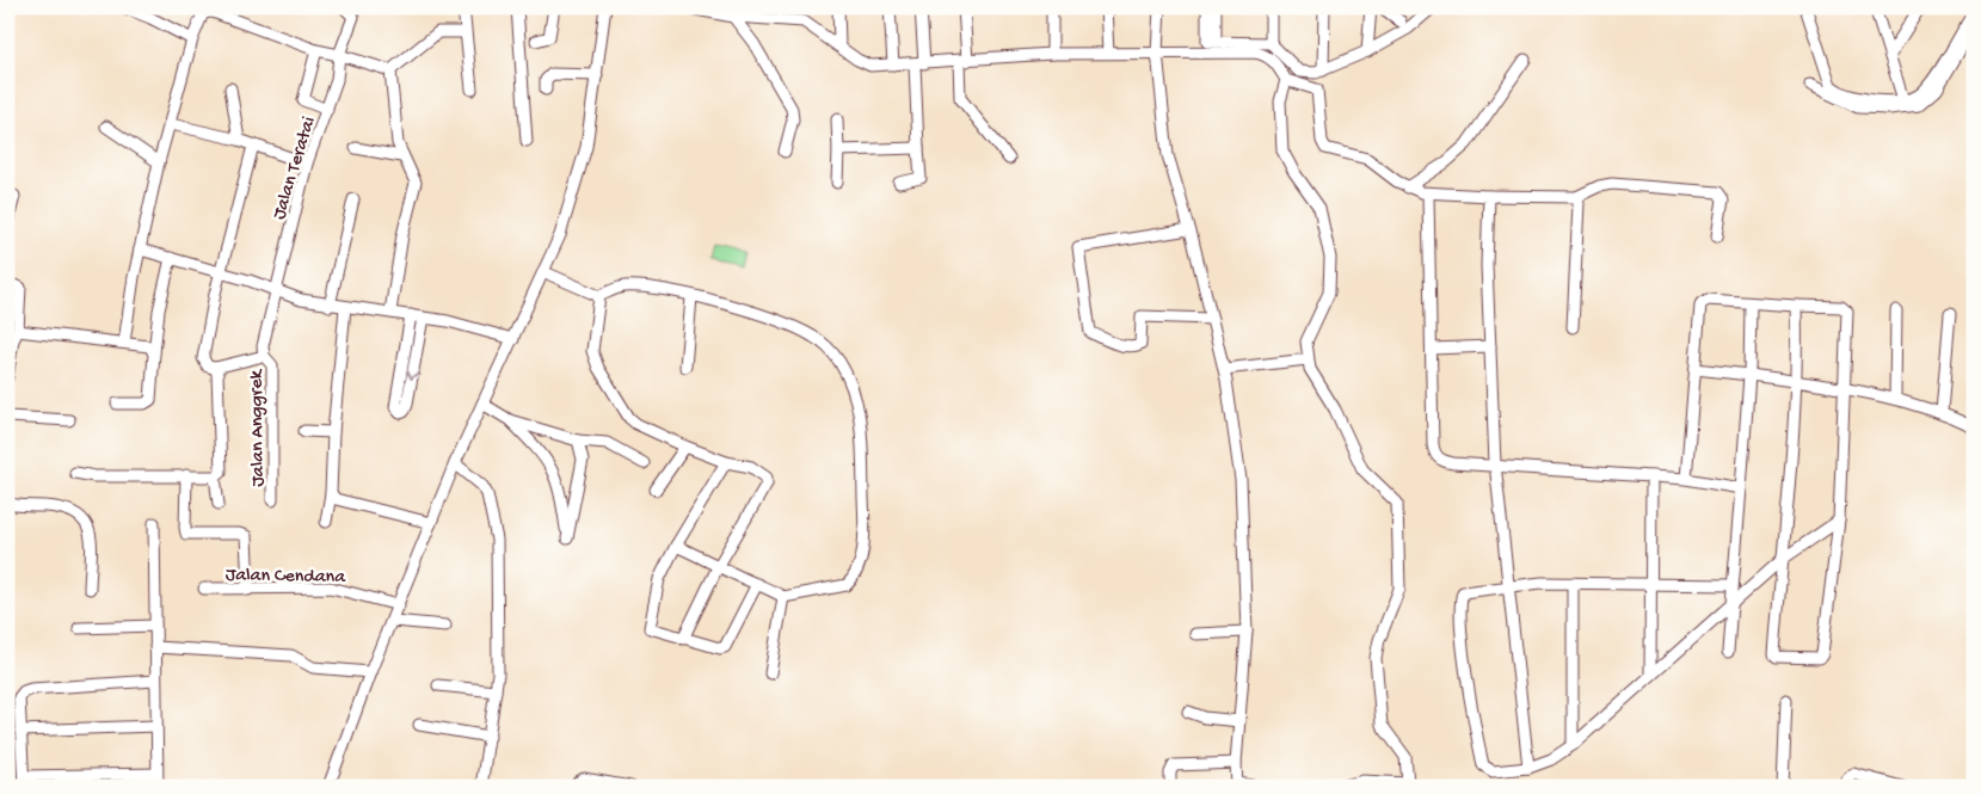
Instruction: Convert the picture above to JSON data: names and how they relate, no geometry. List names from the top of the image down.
{
  "streets": {
    "street": ["Jalan Teratai", "Jalan Anggrek", "Jalan Cendana"]
  },
  "crossings": [
    ["Jalan Teratai", "Jalan Anggrek"]
  ]
}
